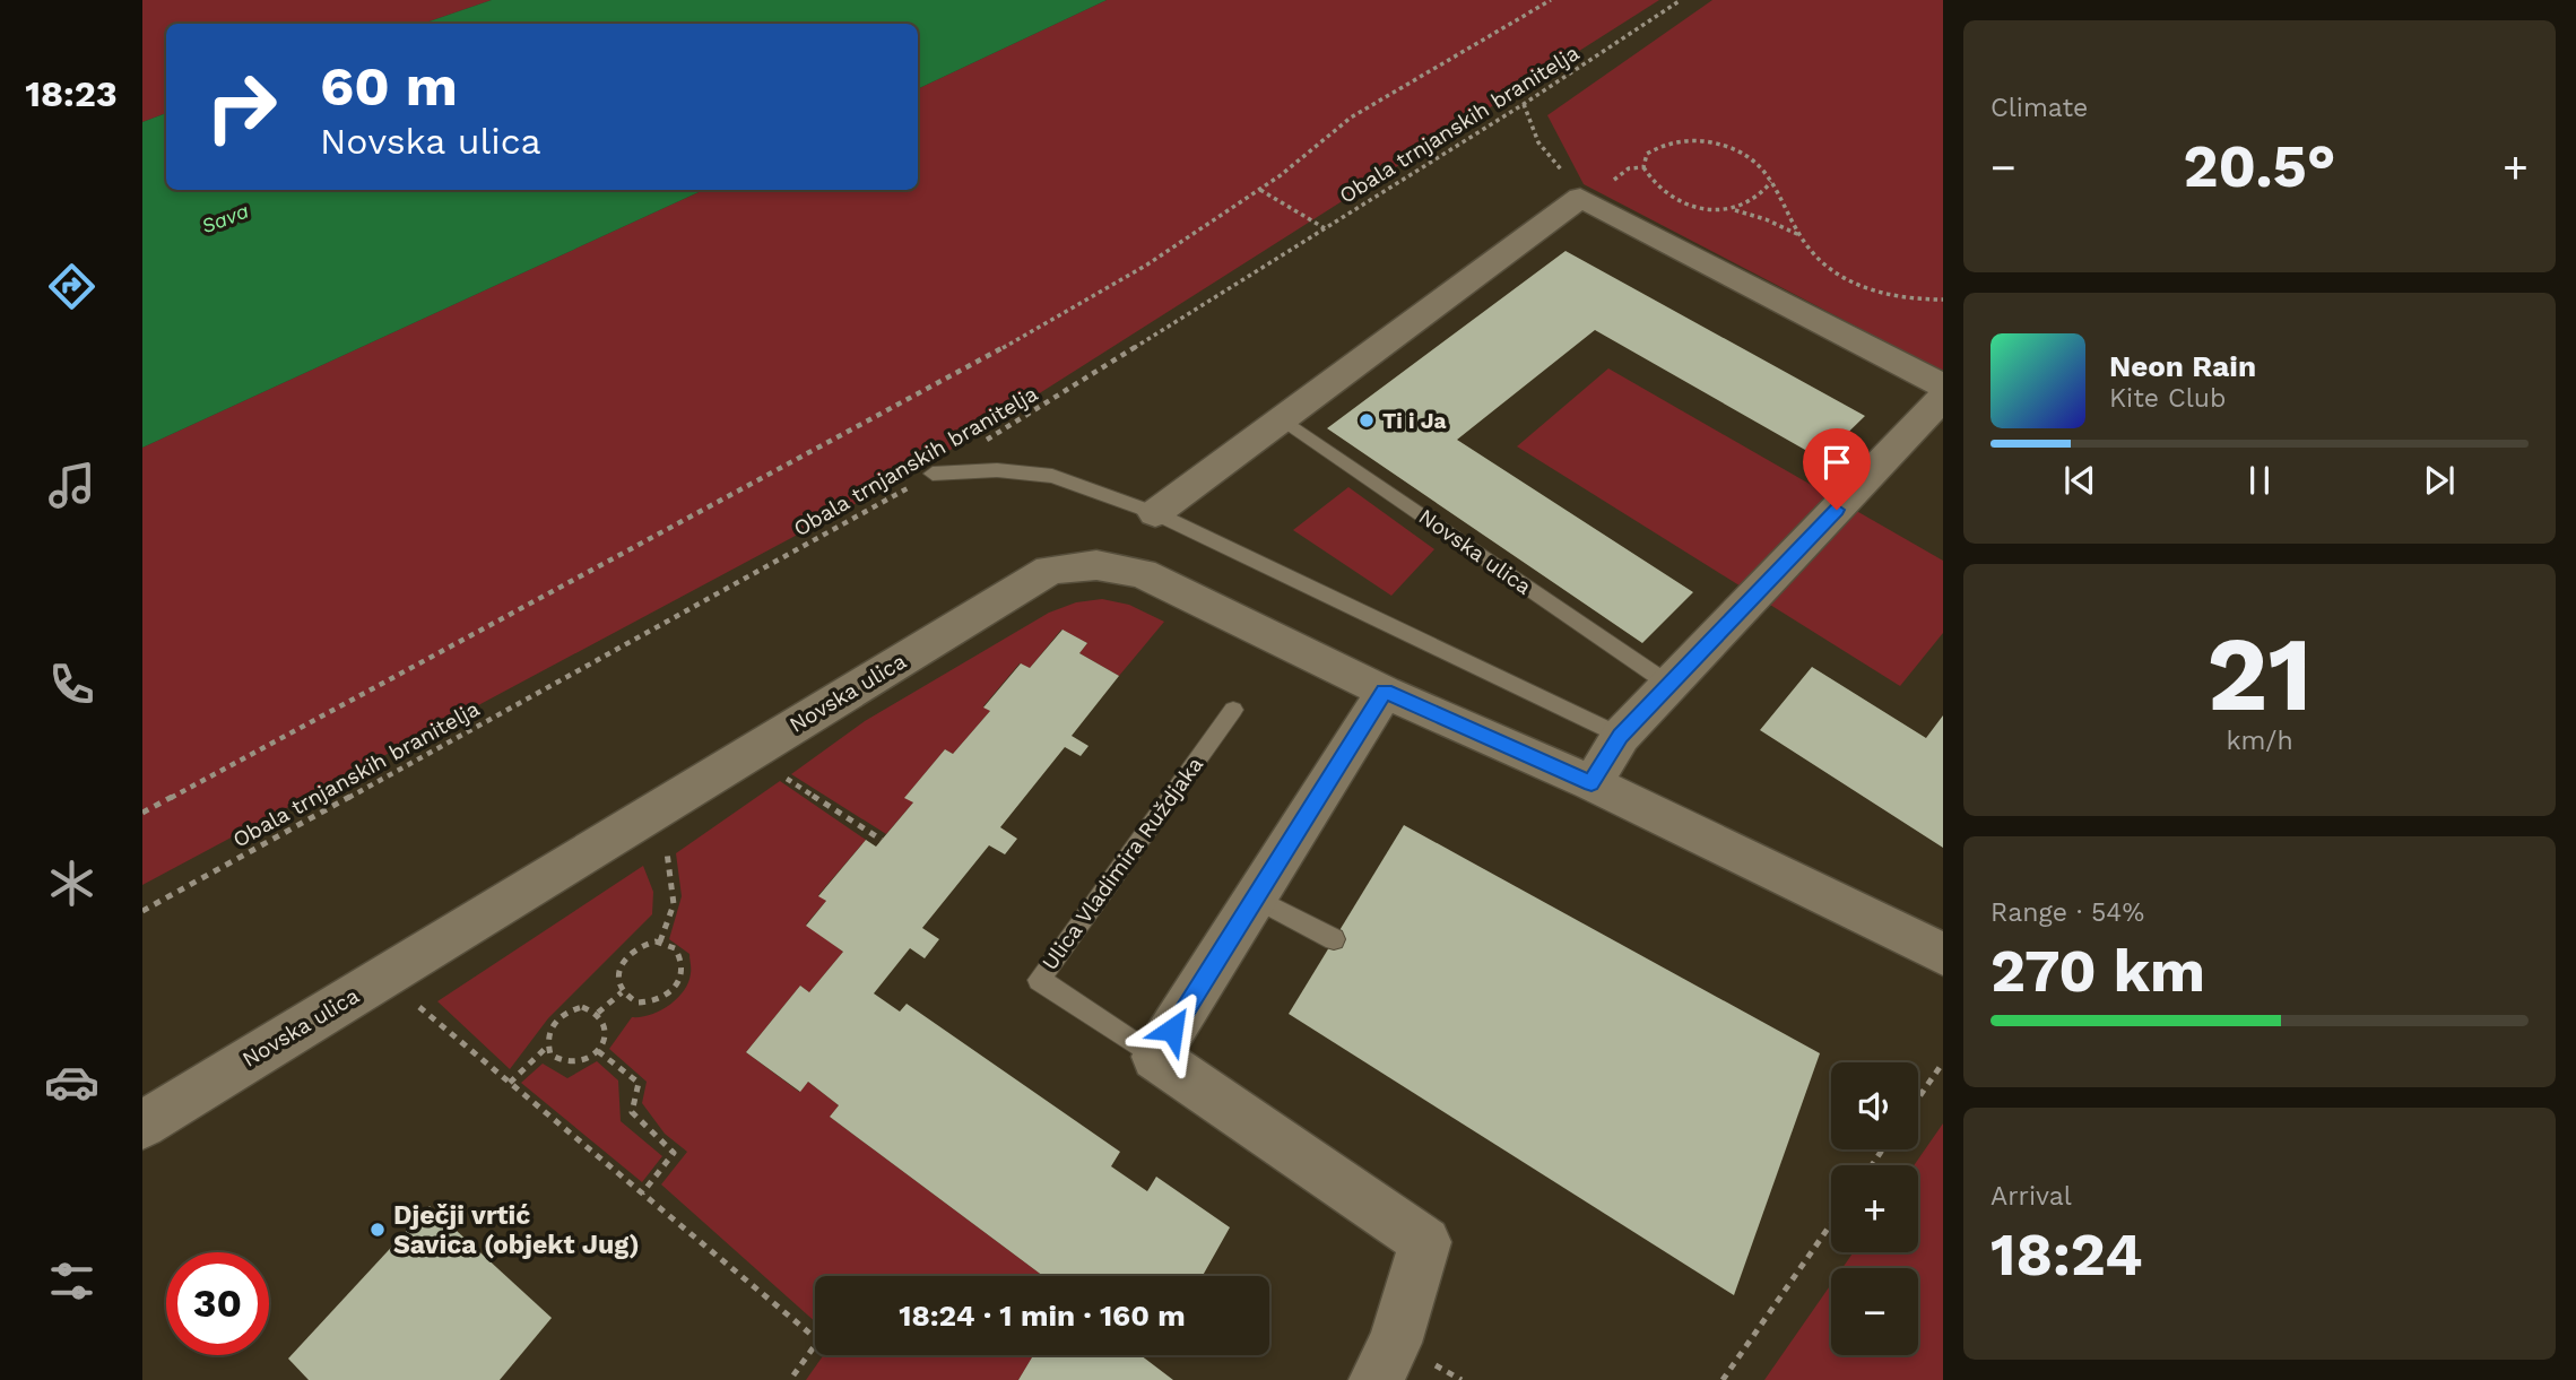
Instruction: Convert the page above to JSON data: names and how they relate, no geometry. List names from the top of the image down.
{
  "streets": {
    "street": ["Novska ulica", "Ulica Vladimira Ruždjaka"],
    "path": ["Obala trnjanskih branitelja"]
  },
  "water": ["Sava"],
  "places": ["Ti i Ja", "Dječji vrtić Savica (objekt Jug)"],
  "page": {
    "tabs": "18:23",
    "tile": [
      "Climate",
      ["21", "km/h"],
      ["Range · 54%", "270 km"],
      ["Arrival", "18:24"]
    ],
    "turn": ["60 m", "Novska ulica"],
    "heat": ["−", "20.5°", "+"],
    "song": ["Neon Rain", "Kite Club"],
    "map_buttons": ["+", "−"],
    "limit": "30",
    "trip": "18:24 · 1 min · 160 m"
  }
}
